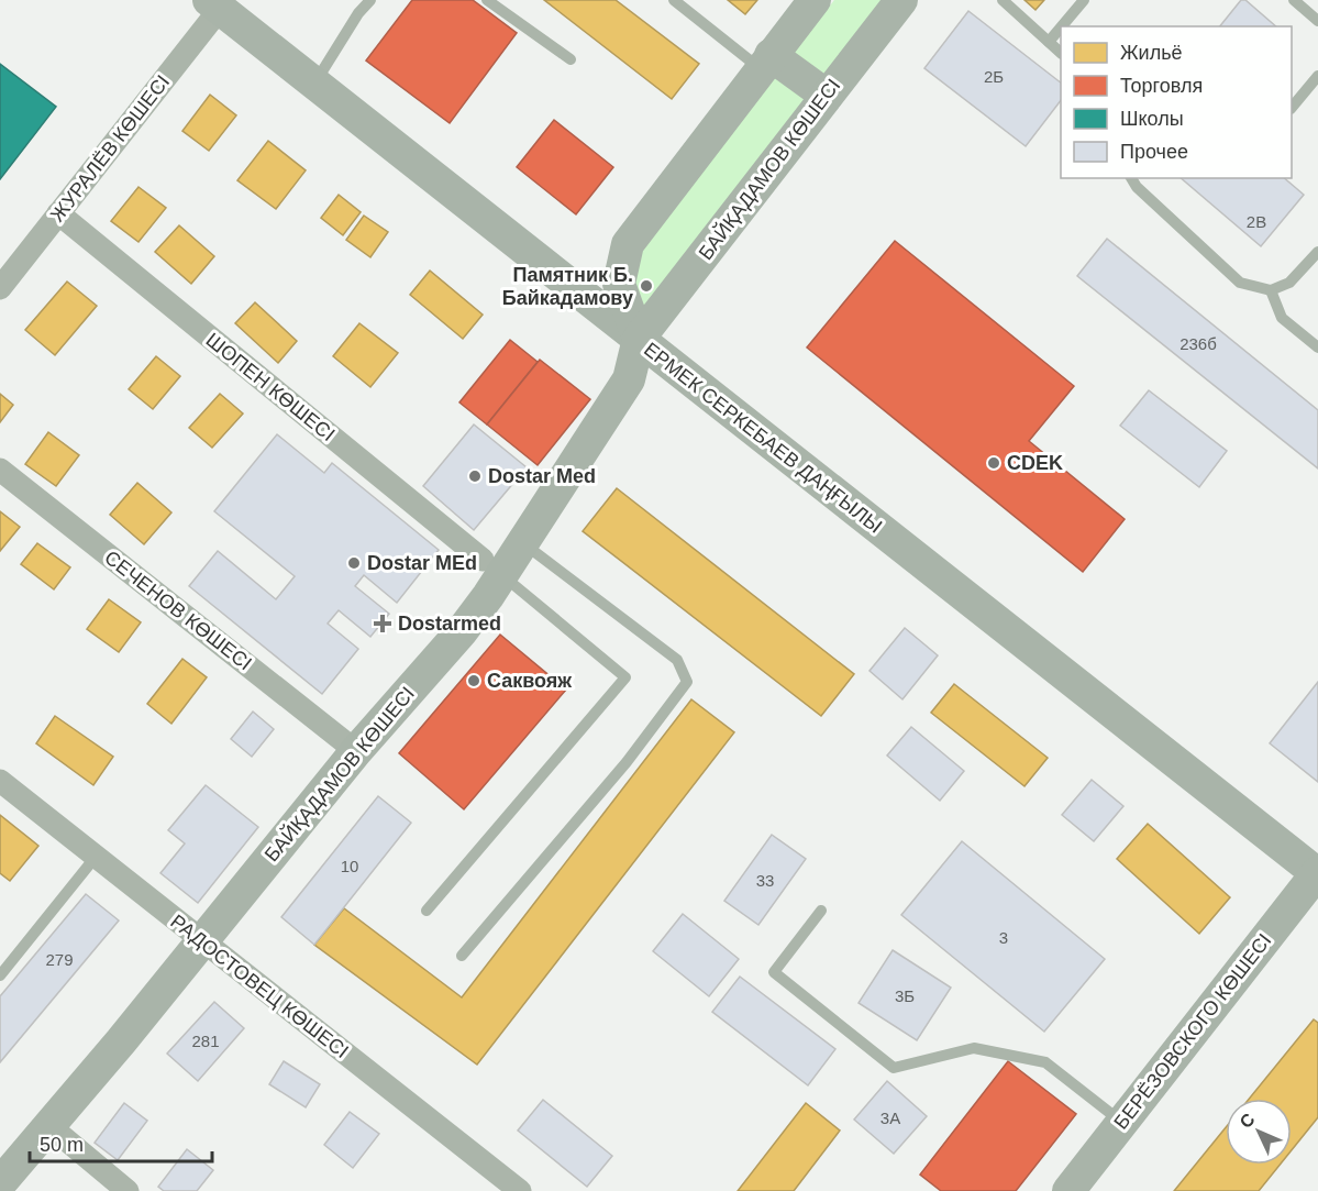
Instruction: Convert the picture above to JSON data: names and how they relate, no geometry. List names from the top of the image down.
{
  "streets": {
    "street": [
      "ЖУРАЛЁВ КӨШЕСІ",
      "БАЙҚАДАМОВ КӨШЕСІ",
      "ШОПЕН КӨШЕСІ",
      "ЕРМЕК СЕРКЕБАЕВ ДАҢҒЫЛЫ",
      "СЕЧЕНОВ КӨШЕСІ",
      "РАДОСТОВЕЦ КӨШЕСІ",
      "БЕРЁЗОВСКОГО КӨШЕСІ"
    ]
  },
  "crossings": [
    ["ЖУРАЛЁВ КӨШЕСІ", "ШОПЕН КӨШЕСІ"],
    ["ЖУРАЛЁВ КӨШЕСІ", "ЕРМЕК СЕРКЕБАЕВ ДАҢҒЫЛЫ"],
    ["БАЙҚАДАМОВ КӨШЕСІ", "ШОПЕН КӨШЕСІ"],
    ["БАЙҚАДАМОВ КӨШЕСІ", "ЕРМЕК СЕРКЕБАЕВ ДАҢҒЫЛЫ"],
    ["БАЙҚАДАМОВ КӨШЕСІ", "СЕЧЕНОВ КӨШЕСІ"],
    ["БАЙҚАДАМОВ КӨШЕСІ", "РАДОСТОВЕЦ КӨШЕСІ"],
    ["ЕРМЕК СЕРКЕБАЕВ ДАҢҒЫЛЫ", "БЕРЁЗОВСКОГО КӨШЕСІ"]
  ],
  "places": {
    "other": [
      "Памятник Б. Байкадамову",
      "CDEK",
      "Dostar Med",
      "Dostar MEd",
      "Саквояж"
    ],
    "health": ["Dostarmed"]
  },
  "house_numbers": [
    "2Б",
    "2В",
    "236б",
    "10",
    "33",
    "3",
    "279",
    "3Б",
    "281",
    "3А"
  ],
  "legend": [
    "Жильё",
    "Торговля",
    "Школы",
    "Прочее"
  ],
  "scale_bar": "50 m",
  "north": "top left"
}
